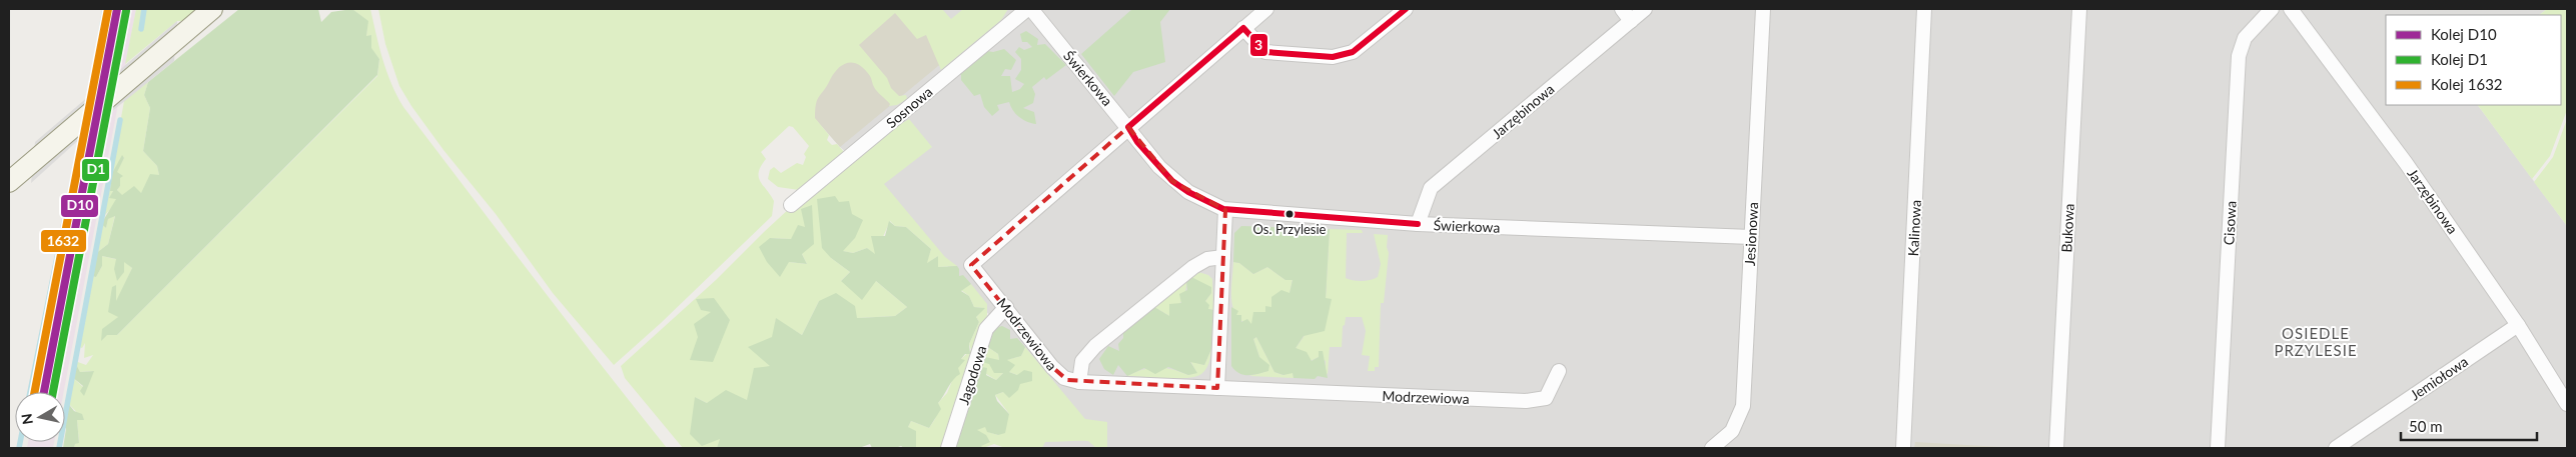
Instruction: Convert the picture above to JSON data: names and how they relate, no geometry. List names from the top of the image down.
{
  "streets": {
    "street": [
      "Świerkowa",
      "Sosnowa",
      "Jarzębinowa",
      "Cisowa",
      "Kalinowa",
      "Bukowa",
      "Jesionowa",
      "Modrzewiowa",
      "Jagodowa",
      "Jemiołowa"
    ]
  },
  "crossings": [
    ["Świerkowa", "Sosnowa"],
    ["Świerkowa", "Jarzębinowa"],
    ["Świerkowa", "Jesionowa"],
    ["Świerkowa", "Modrzewiowa"],
    ["Jarzębinowa", "Jemiołowa"],
    ["Modrzewiowa", "Jagodowa"]
  ],
  "districts": ["OSIEDLE PRZYLESIE"],
  "places": ["Os. Przylesie"],
  "lines": [
    "rail line D10",
    "rail line 1632",
    "transit line 3",
    "rail line D1"
  ],
  "legend": ["Kolej D10", "Kolej D1", "Kolej 1632"],
  "scale_bar": "50 m",
  "north": "left"
}
